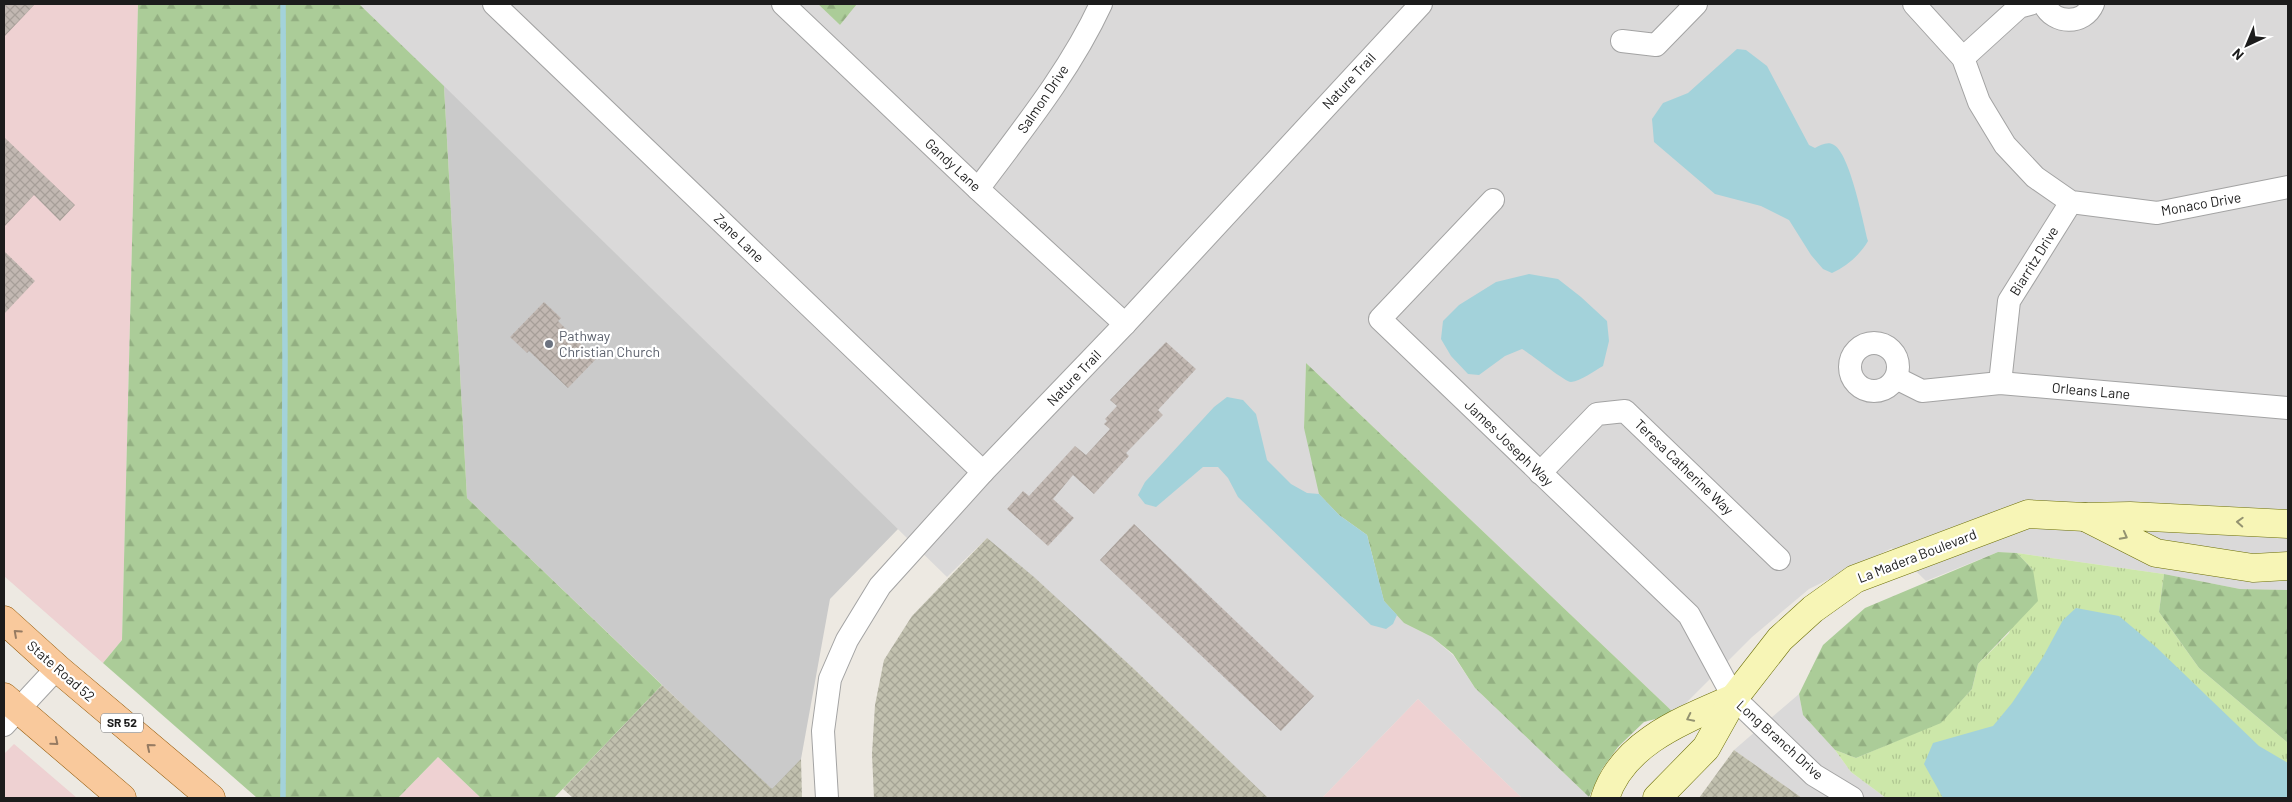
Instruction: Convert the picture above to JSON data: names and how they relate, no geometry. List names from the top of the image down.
{
  "streets": {
    "main road": ["State Road 52", "SR 52"],
    "street": [
      "Nature Trail",
      "Salmon Drive",
      "Gandy Lane",
      "Monaco Drive",
      "Zane Lane",
      "Biarritz Drive",
      "Orleans Lane",
      "James Joseph Way",
      "Teresa Catherine Way",
      "La Madera Boulevard",
      "Long Branch Drive"
    ]
  },
  "crossings": [
    ["Nature Trail", "Gandy Lane"],
    ["Nature Trail", "Zane Lane"],
    ["Salmon Drive", "Gandy Lane"],
    ["Monaco Drive", "Biarritz Drive"],
    ["Biarritz Drive", "Orleans Lane"],
    ["James Joseph Way", "Teresa Catherine Way"],
    ["James Joseph Way", "La Madera Boulevard"],
    ["James Joseph Way", "Long Branch Drive"],
    ["La Madera Boulevard", "Long Branch Drive"]
  ],
  "places": ["Pathway Christian Church"],
  "north": "bottom left"
}
